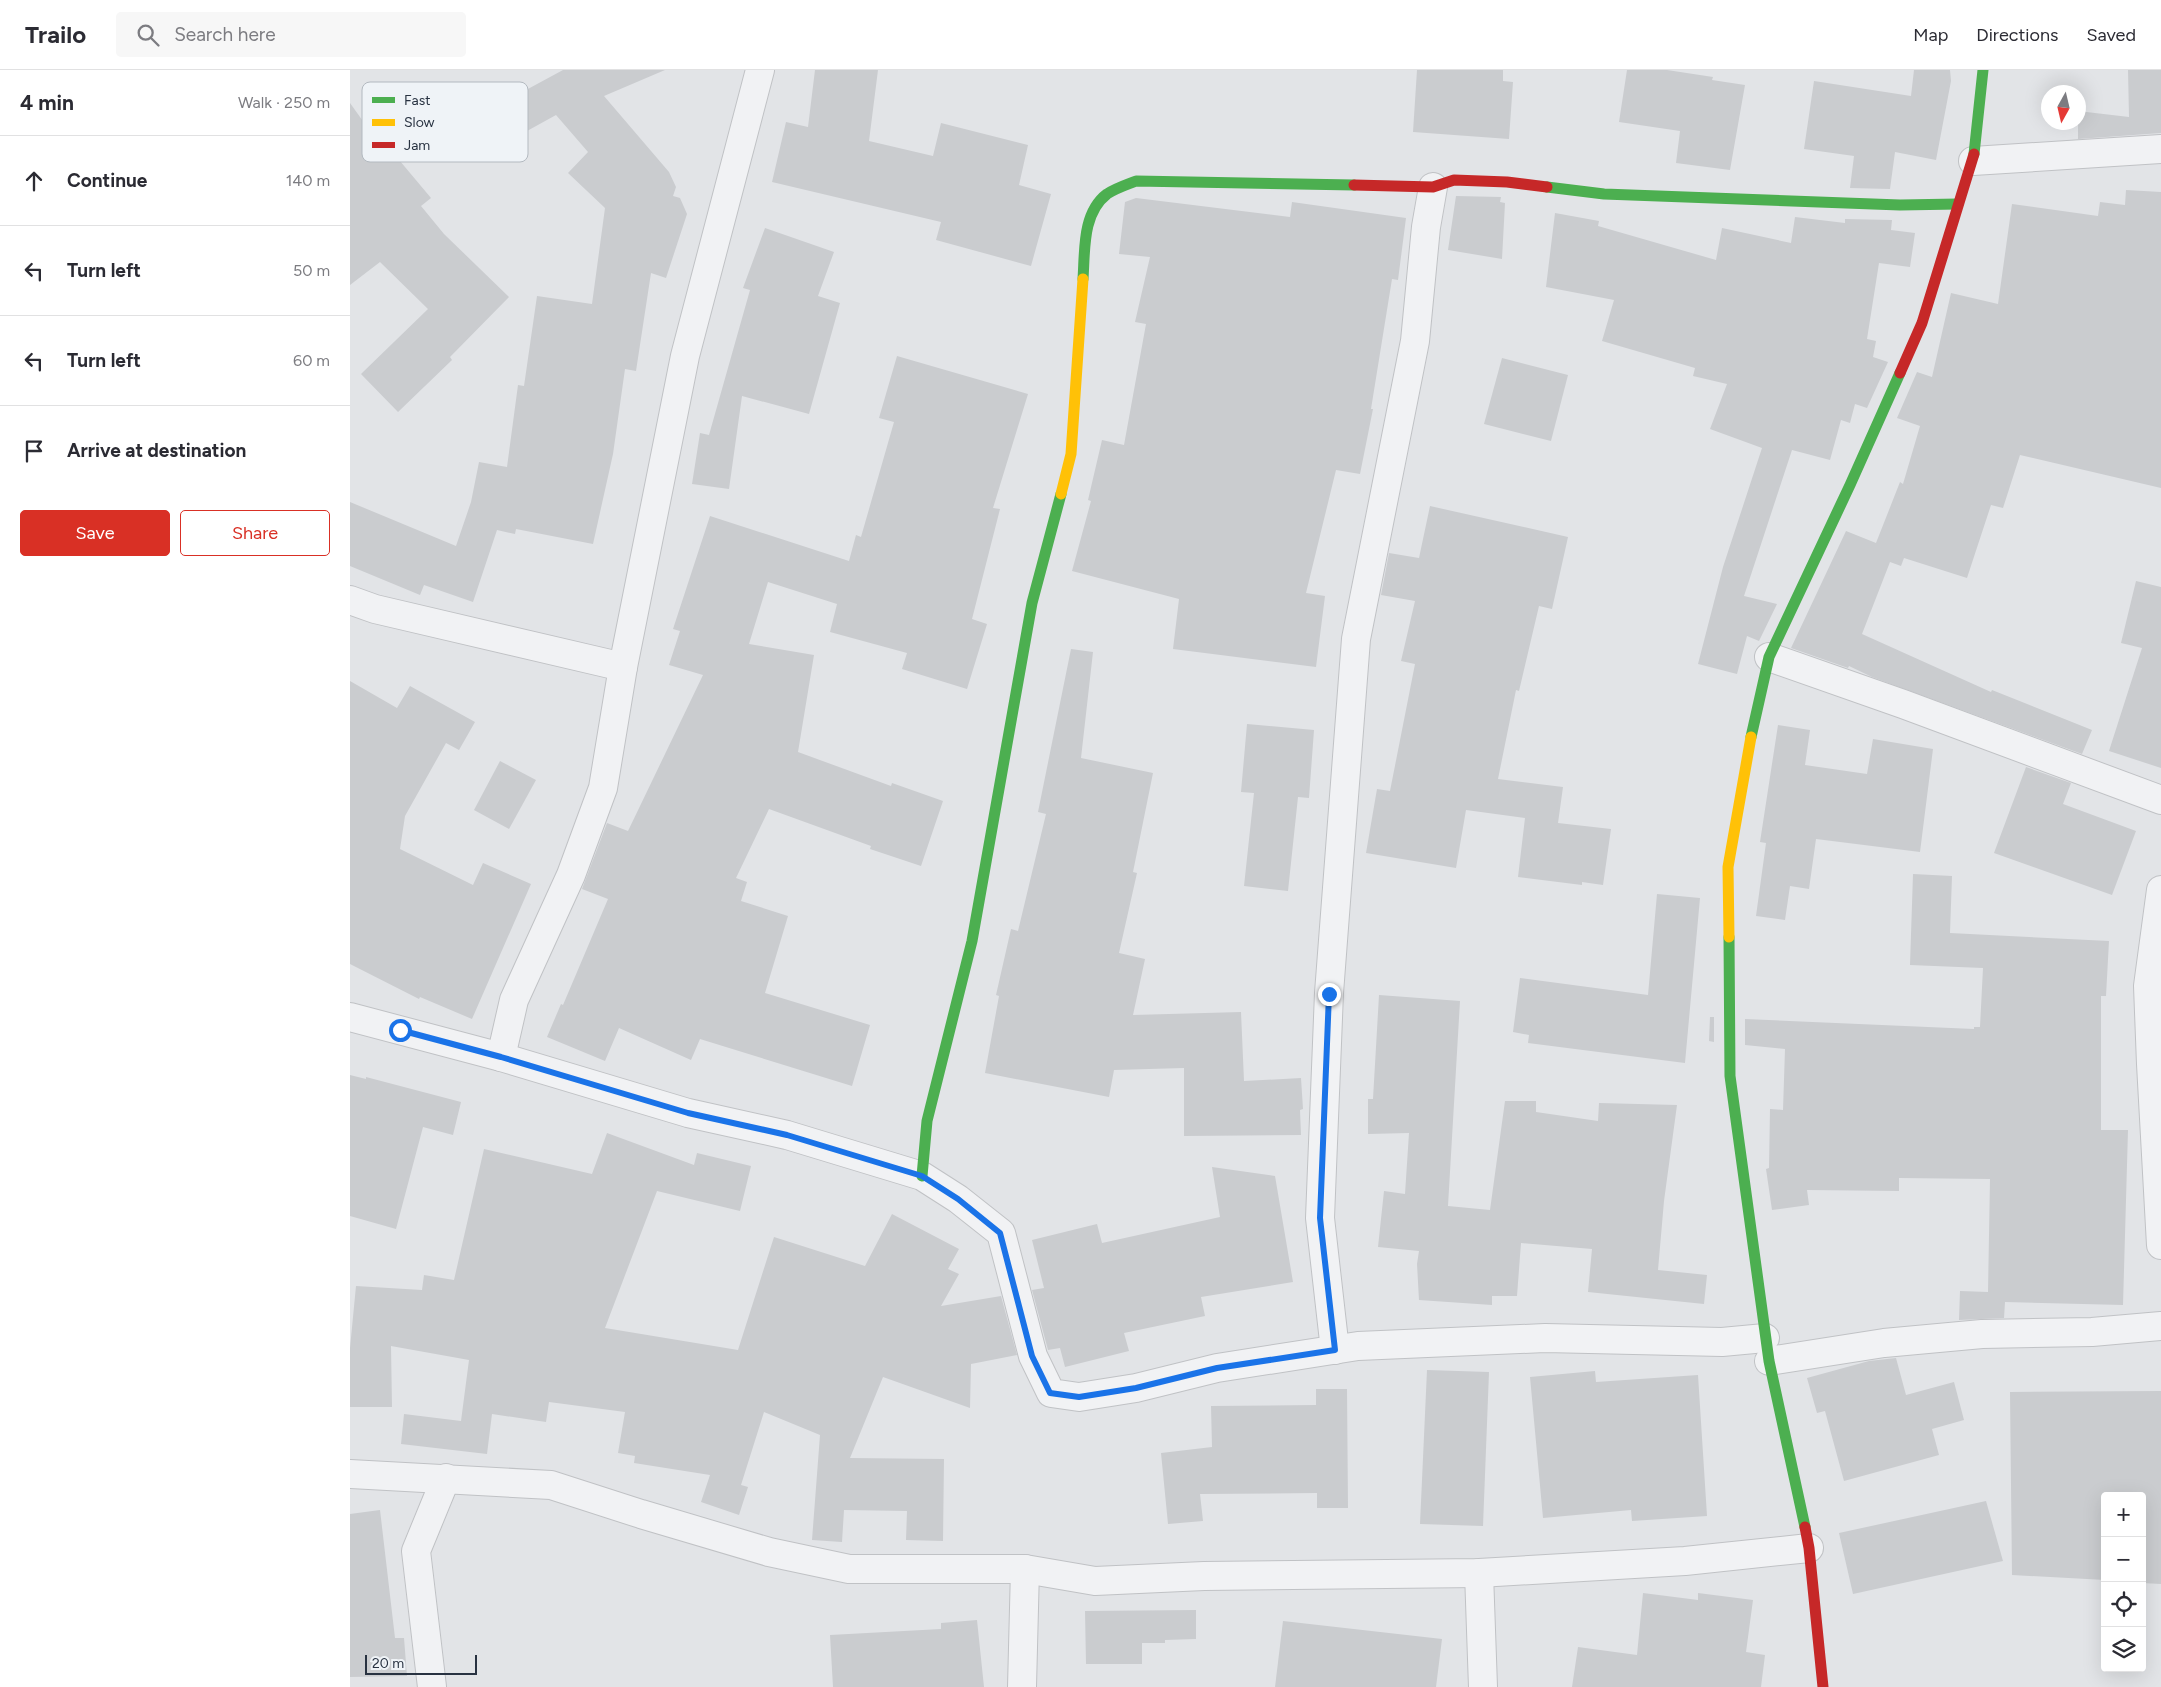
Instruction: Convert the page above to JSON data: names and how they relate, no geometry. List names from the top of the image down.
{
  "legend": ["Fast", "Slow", "Jam"],
  "scale_bar": "20 m",
  "north": "bottom",
  "page": {
    "header": "Trailo",
    "search": "Search here",
    "nav": ["Map", "Directions", "Saved"],
    "heading": ["4 min", "Walk · 250 m"],
    "list": [
      ["Continue", "140 m"],
      ["Turn left", "50 m"],
      ["Turn left", "60 m"],
      "Arrive at destination"
    ],
    "buttons": ["Save", "Share"],
    "map_buttons": ["+", "−"],
    "scale": "20 m"
  }
}
